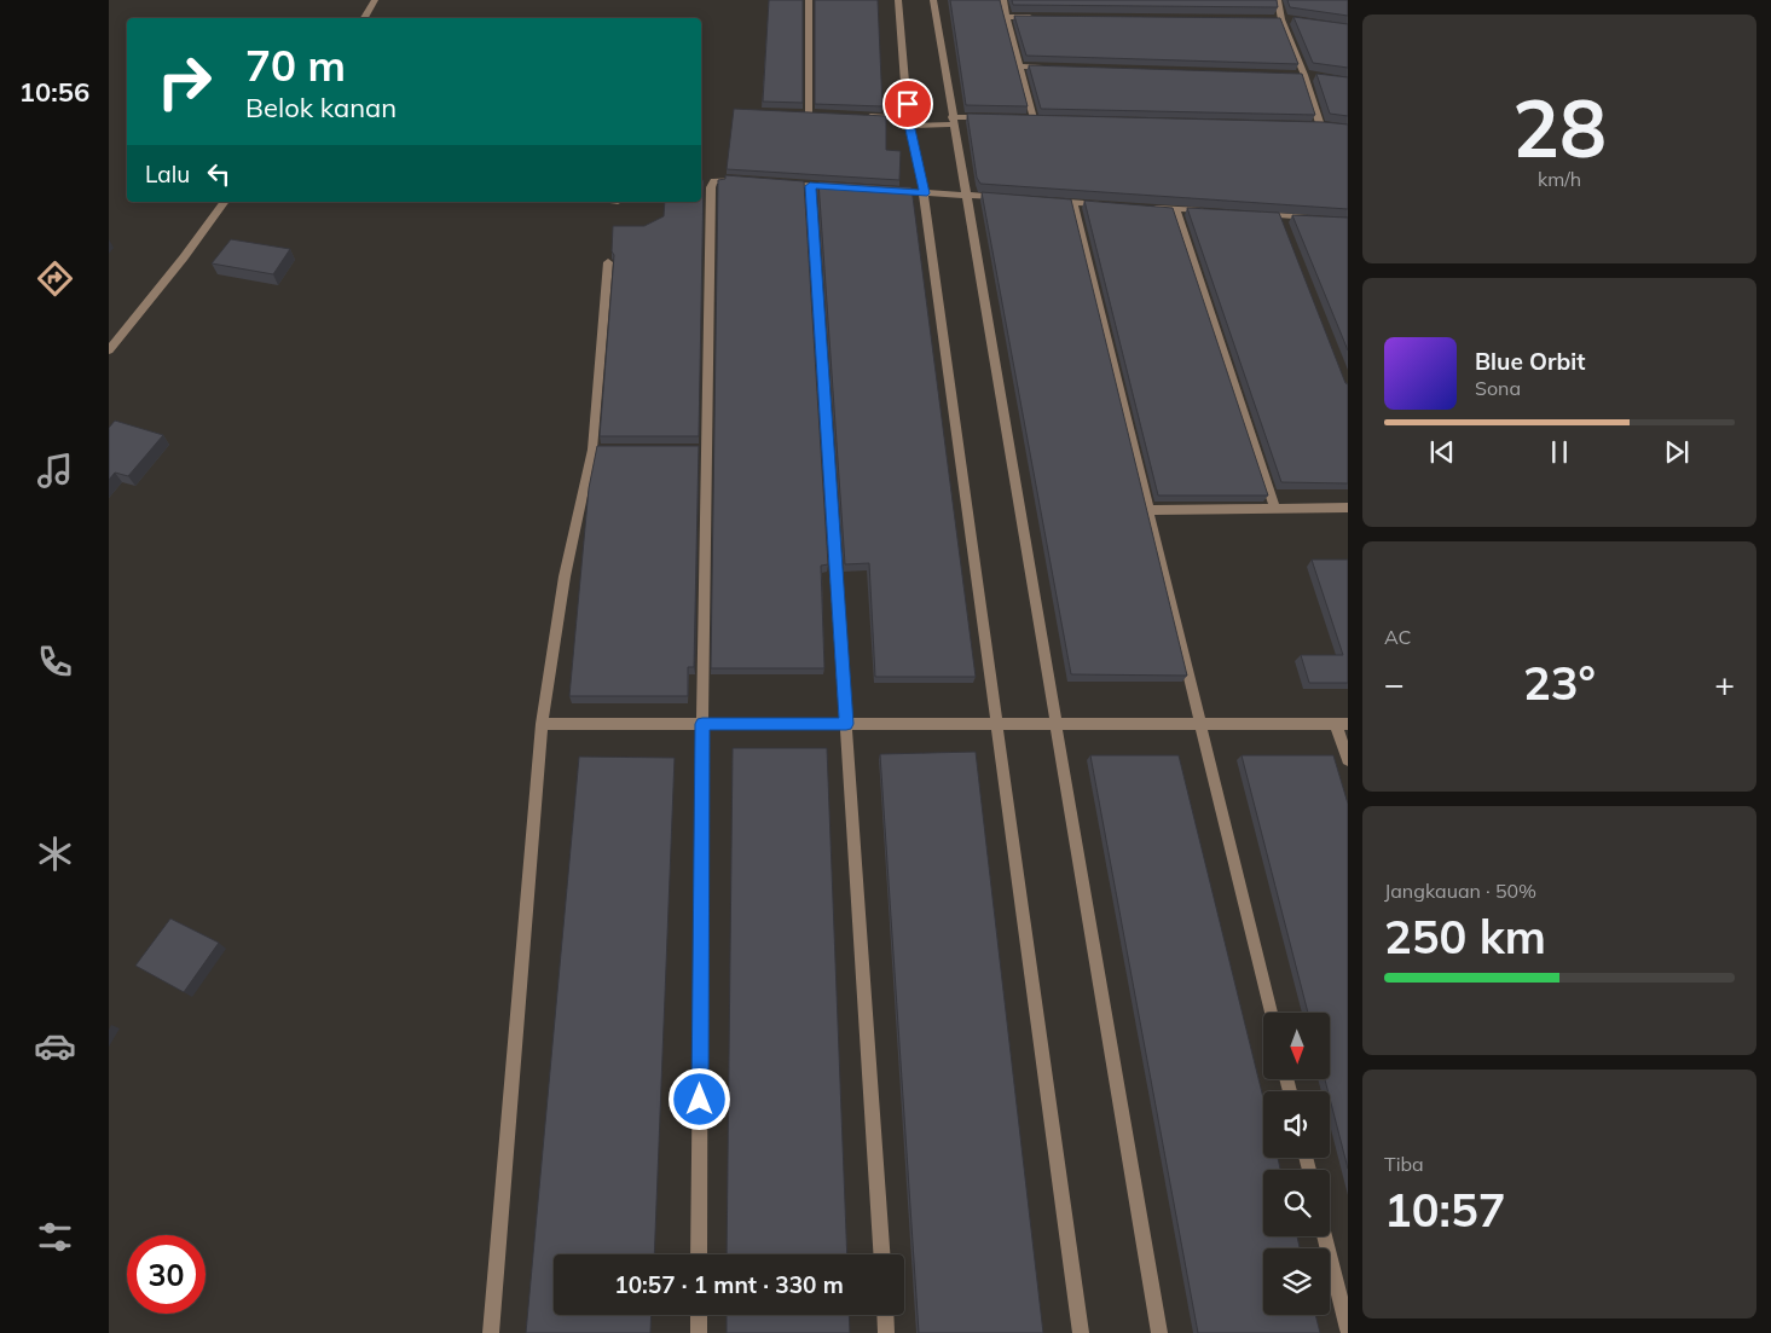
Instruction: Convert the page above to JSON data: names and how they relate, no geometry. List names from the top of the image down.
{
  "north": "bottom",
  "page": {
    "tabs": "10:56",
    "tile": [
      ["28", "km/h"],
      "AC",
      ["Jangkauan · 50%", "250 km"],
      ["Tiba", "10:57"]
    ],
    "turn": ["70 m", "Belok kanan"],
    "then": "Lalu",
    "song": ["Blue Orbit", "Sona"],
    "heat": ["−", "23°", "+"],
    "limit": "30",
    "trip": "10:57 · 1 mnt · 330 m"
  }
}
